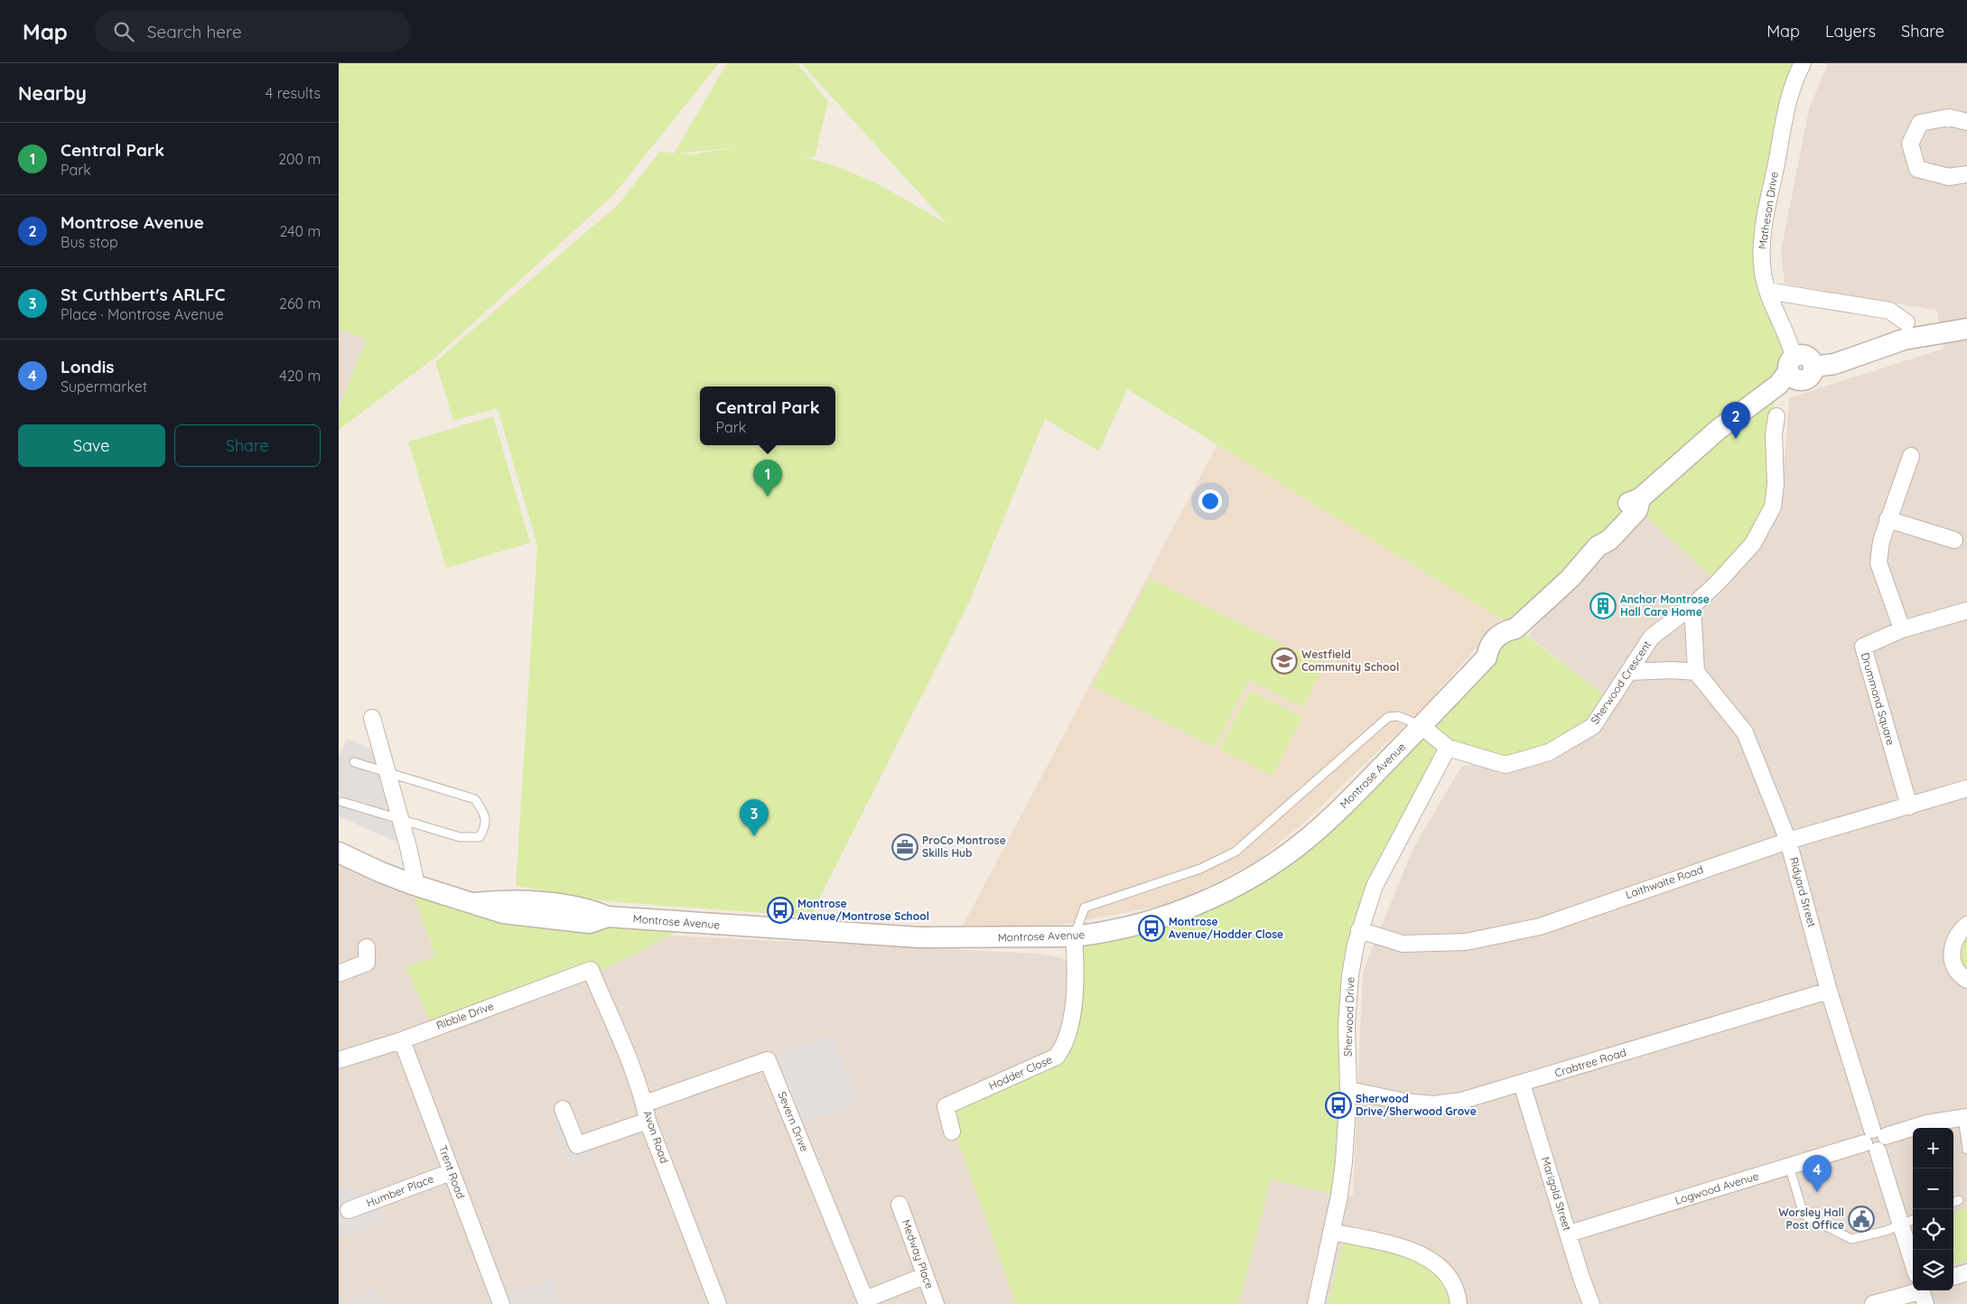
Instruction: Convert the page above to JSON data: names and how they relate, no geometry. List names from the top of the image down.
{
  "streets": {
    "street": [
      "Matheson Drive",
      "Sherwood Crescent",
      "Drummond Square",
      "Montrose Avenue",
      "Laithwaite Road",
      "Ridyard Street",
      "Ribble Drive",
      "Sherwood Drive",
      "Crabtree Road",
      "Hodder Close",
      "Severn Drive",
      "Avon Road",
      "Trent Road",
      "Logwood Avenue",
      "Humber Place",
      "Marigold Street",
      "Medway Place"
    ]
  },
  "crossings": [
    ["Matheson Drive", "Montrose Avenue"],
    ["Sherwood Crescent", "Montrose Avenue"],
    ["Sherwood Crescent", "Sherwood Drive"],
    ["Drummond Square", "Laithwaite Road"],
    ["Montrose Avenue", "Hodder Close"],
    ["Laithwaite Road", "Ridyard Street"],
    ["Laithwaite Road", "Sherwood Drive"],
    ["Ridyard Street", "Crabtree Road"],
    ["Ridyard Street", "Logwood Avenue"],
    ["Ribble Drive", "Avon Road"],
    ["Ribble Drive", "Trent Road"],
    ["Sherwood Drive", "Crabtree Road"],
    ["Crabtree Road", "Marigold Street"],
    ["Severn Drive", "Avon Road"],
    ["Trent Road", "Humber Place"],
    ["Logwood Avenue", "Marigold Street"]
  ],
  "places": {
    "building": ["Anchor Montrose Hall Care Home"],
    "school or university": ["Westfield Community School"],
    "office": ["ProCo Montrose Skills Hub"],
    "bus stop": ["Montrose Avenue/Montrose School", "Montrose Avenue/Hodder Close", "Sherwood Drive/Sherwood Grove"],
    "public building": ["Worsley Hall Post Office"]
  },
  "page": {
    "header": "Map",
    "search": "Search here",
    "nav": ["Map", "Layers", "Share"],
    "heading": ["Nearby", "4 results"],
    "list": [
      {
        "mark": "1",
        "name": "Central Park",
        "note": "Park",
        "value": "200 m"
      },
      {
        "mark": "2",
        "name": "Montrose Avenue",
        "note": "Bus stop",
        "value": "240 m"
      },
      {
        "mark": "3",
        "name": "St Cuthbert's ARLFC",
        "note": "Place · Montrose Avenue",
        "value": "260 m"
      },
      {
        "mark": "4",
        "name": "Londis",
        "note": "Supermarket",
        "value": "420 m"
      }
    ],
    "popup": ["Central Park", "Park"],
    "pins": [
      "2",
      "1",
      "3",
      "4"
    ],
    "buttons": ["Save", "Share"],
    "map_buttons": ["+", "−"]
  }
}
